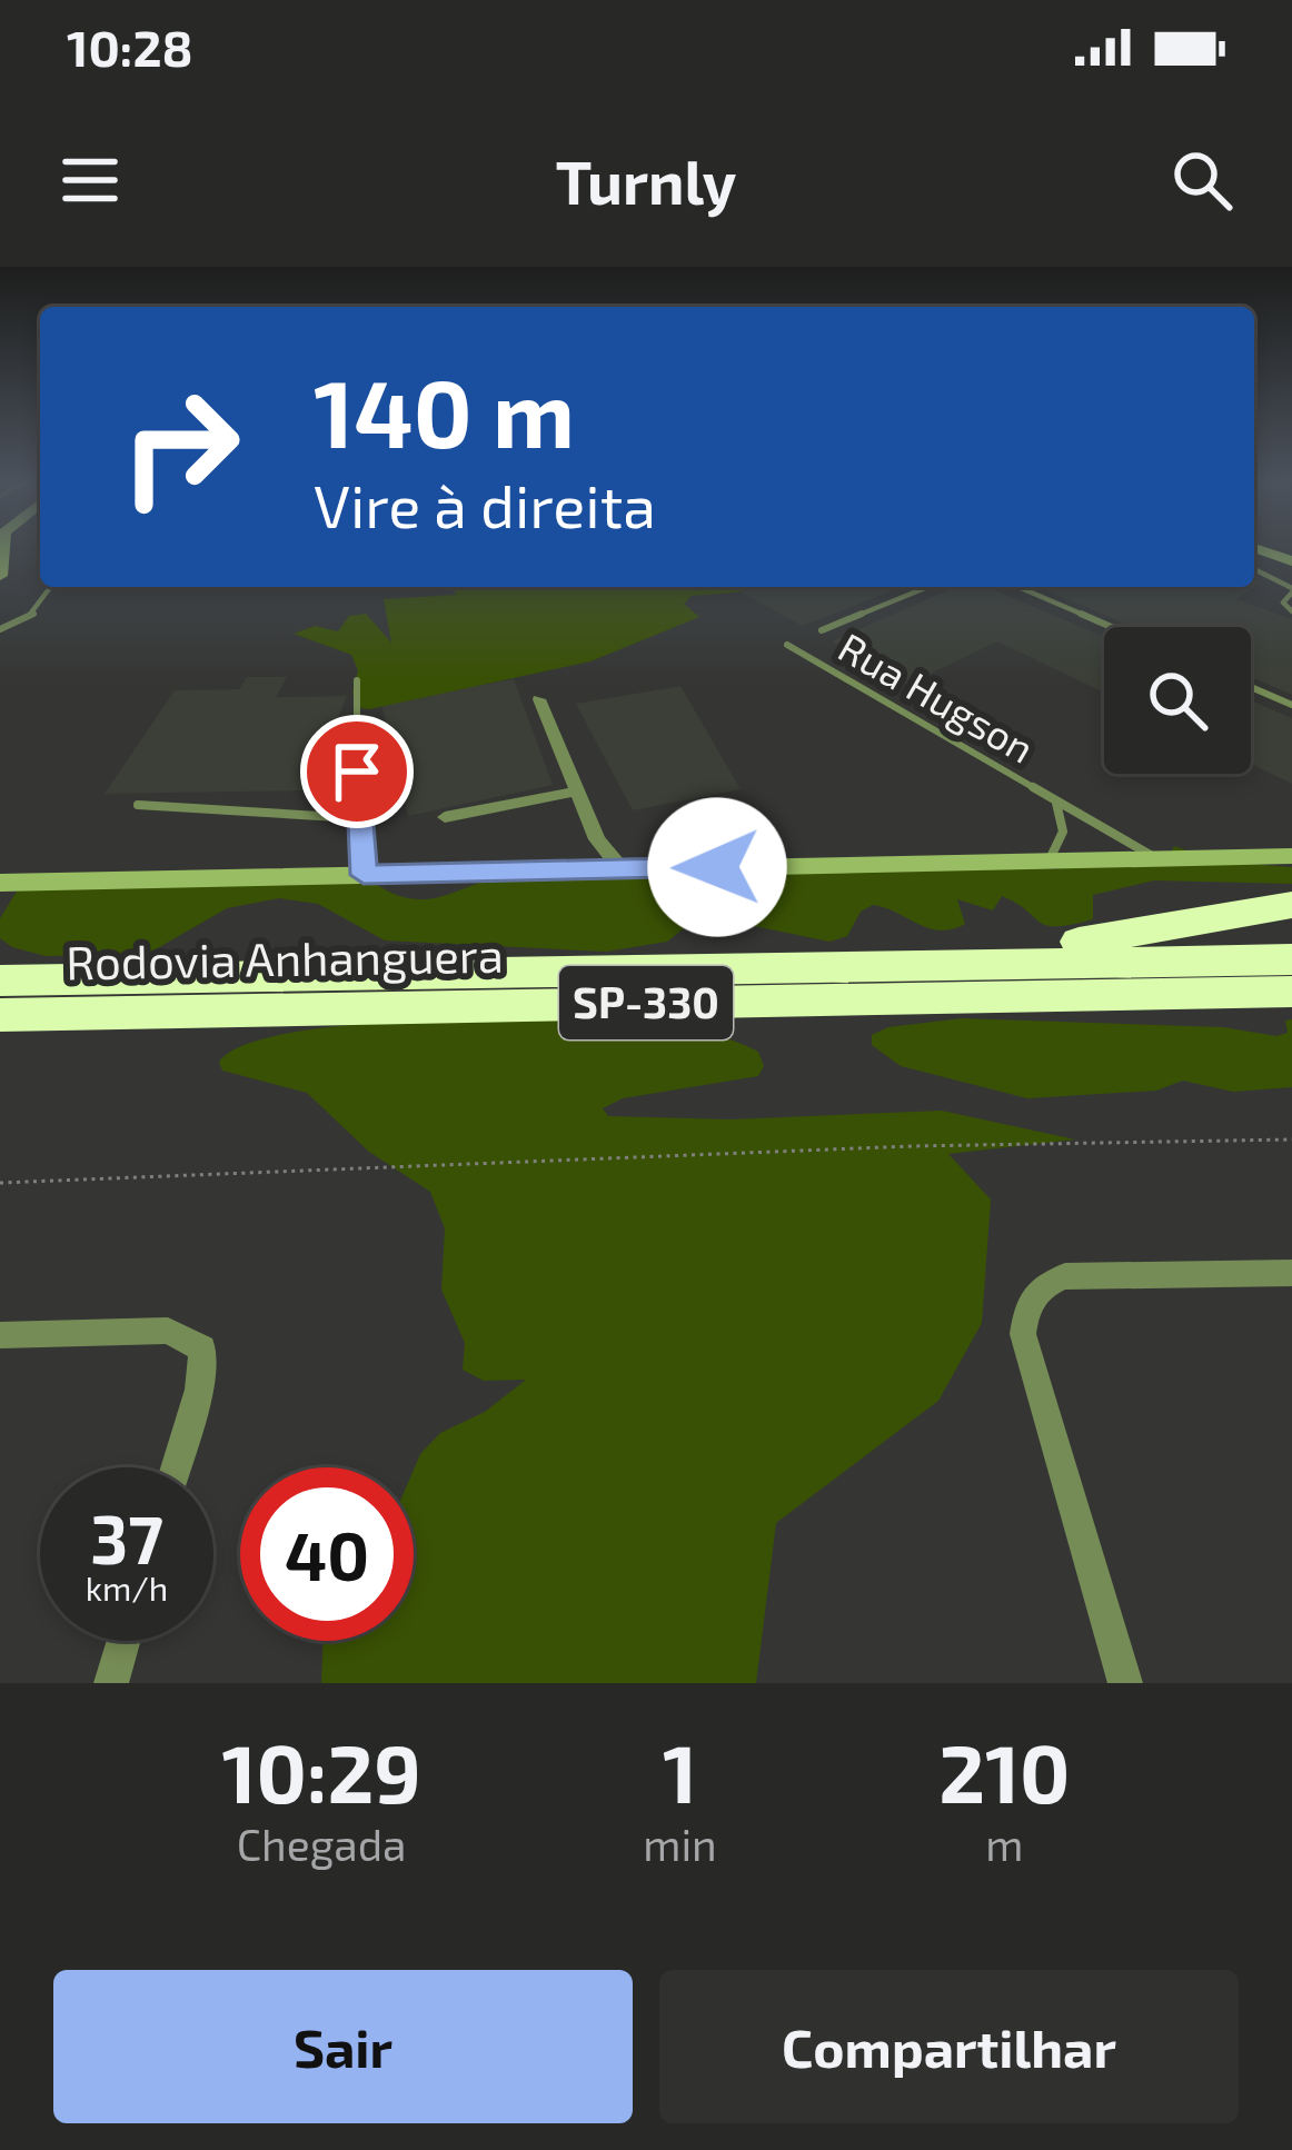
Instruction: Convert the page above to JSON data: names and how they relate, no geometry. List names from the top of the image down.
{
  "streets": {
    "highway": ["Rodovia Anhanguera", "SP-330"],
    "lane": ["Rua Hugson"]
  },
  "page": {
    "status": "10:28",
    "header": "Turnly",
    "turn": ["140 m", "Vire à direita"],
    "speed": "37 km/h",
    "limit": "40",
    "eta": [
      "10:29",
      "Chegada",
      "1",
      "min",
      "210",
      "m"
    ],
    "buttons": ["Sair", "Compartilhar"]
  }
}
